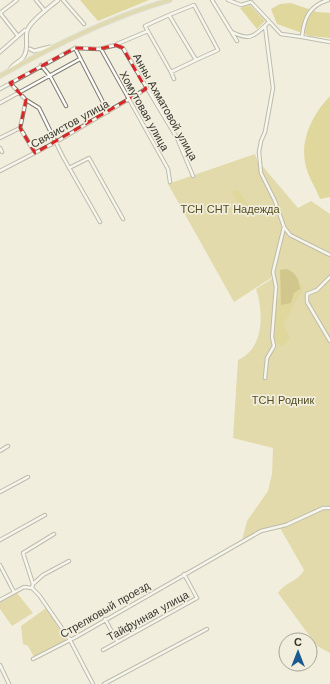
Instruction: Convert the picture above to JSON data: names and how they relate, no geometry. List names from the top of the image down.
{
  "streets": {
    "street": [
      "Анны Ахматовой улица",
      "Хомутовая улица",
      "Связистов улица",
      "Стрелковый проезд",
      "Тайфунная улица"
    ]
  },
  "crossings": [
    ["Анны Ахматовой улица", "Связистов улица"],
    ["Хомутовая улица", "Связистов улица"],
    ["Стрелковый проезд", "Тайфунная улица"]
  ],
  "parks": ["ТСН СНТ Надежда", "ТСН Родник"],
  "north": "top"
}
